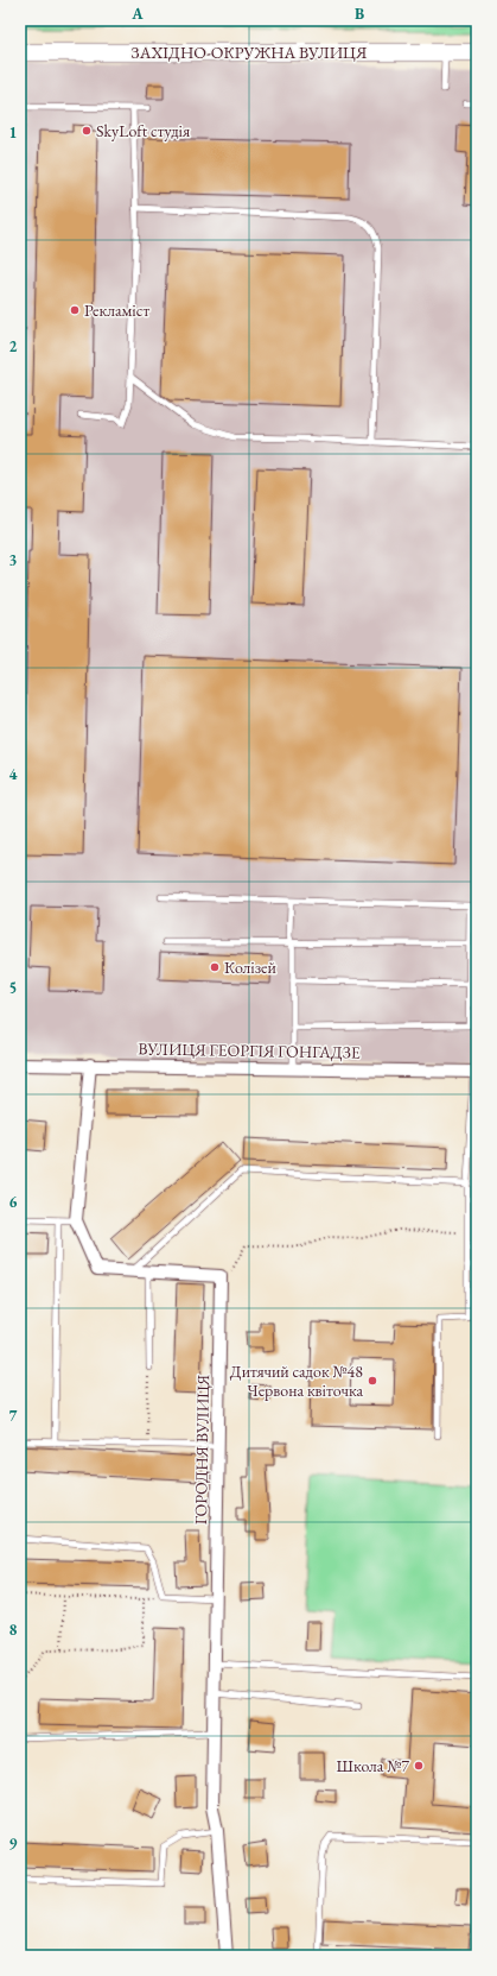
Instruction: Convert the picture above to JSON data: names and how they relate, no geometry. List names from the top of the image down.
{
  "streets": {
    "main road": ["ЗАХІДНО-ОКРУЖНА ВУЛИЦЯ"],
    "street": ["ВУЛИЦЯ ГЕОРГІЯ ГОНГАДЗЕ", "ГОРОДНЯ ВУЛИЦЯ"]
  },
  "places": [
    "SkyLoft студія",
    "Рекламіст",
    "Колізей",
    "Дитячий садок №48 Червона квіточка",
    "Школа №7"
  ],
  "grid": {
    "columns": ["A", "B"],
    "rows": [
      "1",
      "2",
      "3",
      "4",
      "5",
      "6",
      "7",
      "8",
      "9"
    ]
  }
}
